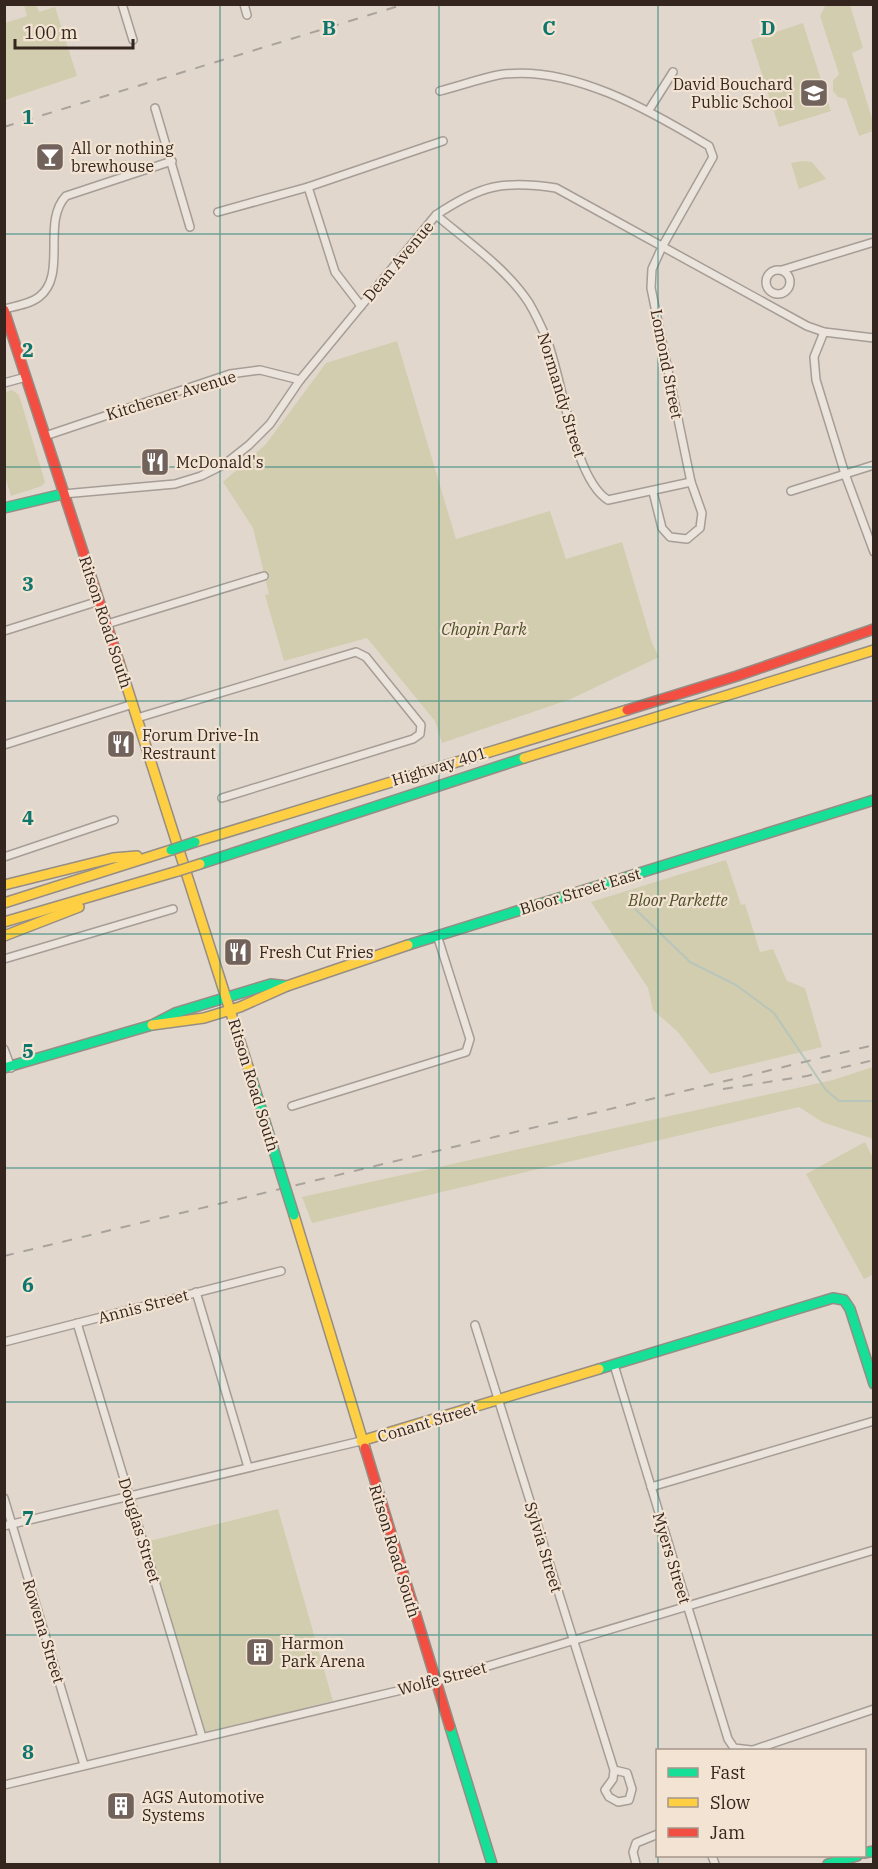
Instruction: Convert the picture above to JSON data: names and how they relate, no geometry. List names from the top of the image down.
{
  "streets": {
    "main road": [
      "Ritson Road South",
      "Highway 401",
      "Bloor Street East",
      "Conant Street"
    ],
    "street": [
      "Dean Avenue",
      "Lomond Street",
      "Kitchener Avenue",
      "Normandy Street",
      "Annis Street",
      "Douglas Street",
      "Sylvia Street",
      "Myers Street",
      "Rowena Street",
      "Wolfe Street"
    ]
  },
  "crossings": [
    ["Dean Avenue", "Lomond Street"],
    ["Dean Avenue", "Kitchener Avenue"],
    ["Dean Avenue", "Normandy Street"],
    ["Dean Avenue", "Ritson Road South"],
    ["Lomond Street", "Normandy Street"],
    ["Kitchener Avenue", "Ritson Road South"],
    ["Ritson Road South", "Bloor Street East"],
    ["Ritson Road South", "Conant Street"],
    ["Ritson Road South", "Wolfe Street"],
    ["Annis Street", "Douglas Street"],
    ["Conant Street", "Douglas Street"],
    ["Conant Street", "Sylvia Street"],
    ["Conant Street", "Myers Street"],
    ["Conant Street", "Rowena Street"],
    ["Douglas Street", "Wolfe Street"],
    ["Sylvia Street", "Wolfe Street"],
    ["Myers Street", "Wolfe Street"],
    ["Rowena Street", "Wolfe Street"]
  ],
  "parks": ["Chopin Park", "Bloor Parkette"],
  "places": {
    "school or university": ["David Bouchard Public School"],
    "bar": ["All or nothing brewhouse"],
    "restaurant": ["McDonald's", "Forum Drive-In Restraunt", "Fresh Cut Fries"],
    "building": ["Harmon Park Arena", "AGS Automotive Systems"]
  },
  "legend": ["Fast", "Slow", "Jam"],
  "scale_bar": "100 m",
  "grid": {
    "columns": ["B", "C", "D"],
    "rows": [
      "1",
      "2",
      "3",
      "4",
      "5",
      "6",
      "7",
      "8"
    ]
  }
}
